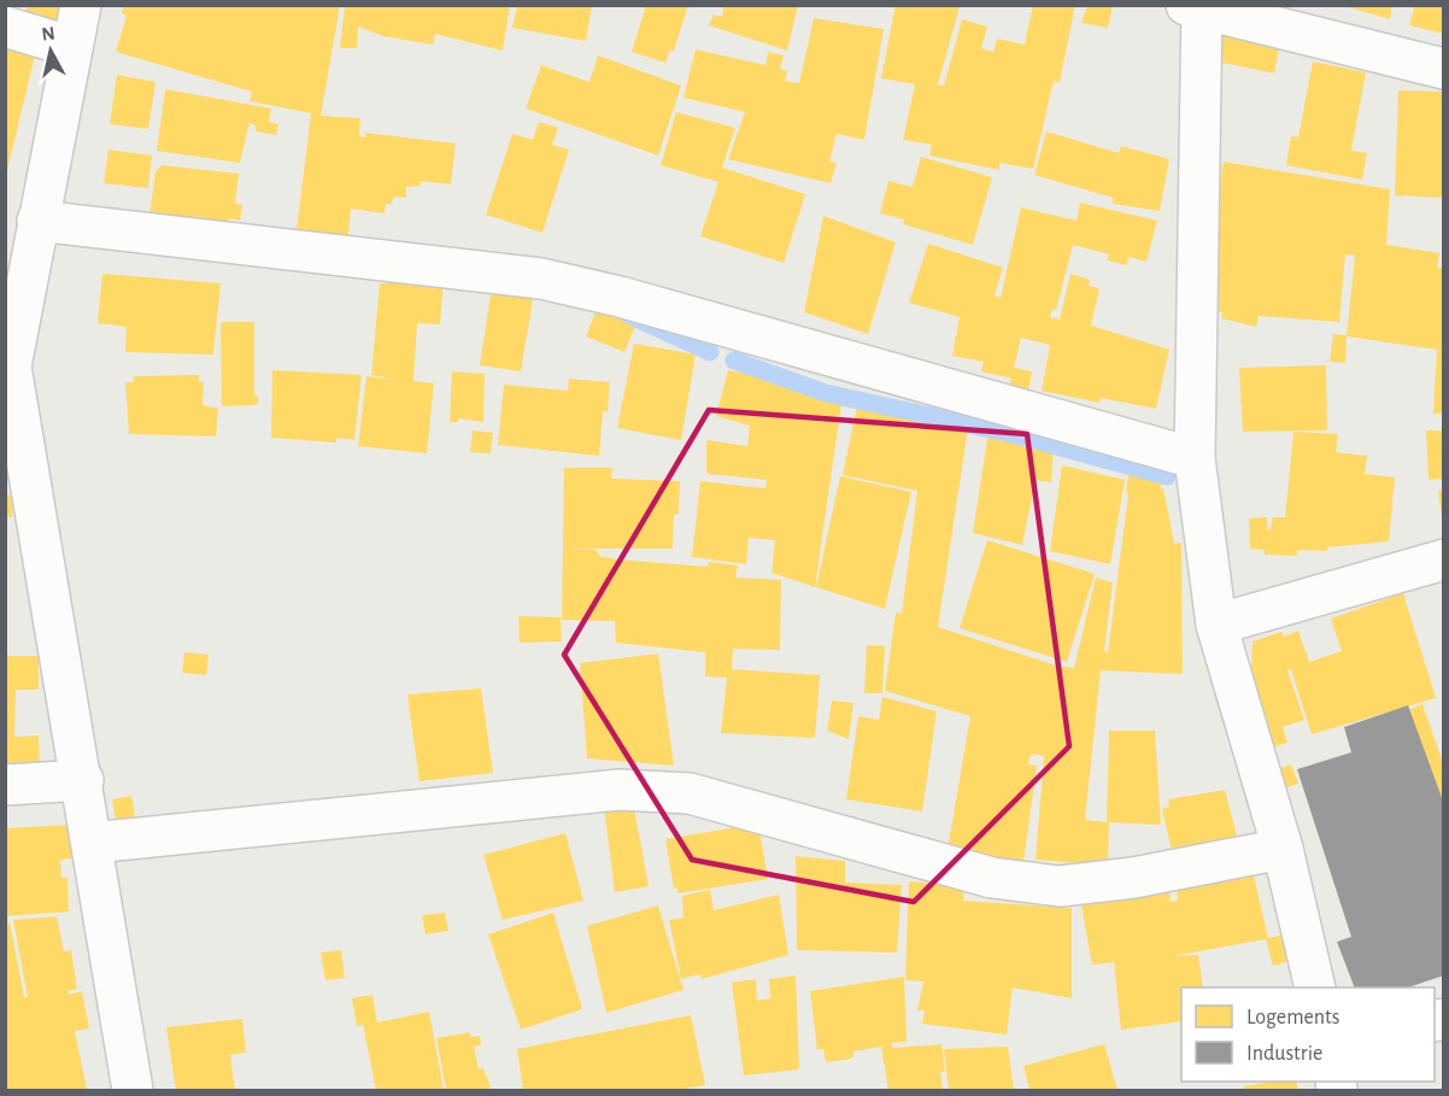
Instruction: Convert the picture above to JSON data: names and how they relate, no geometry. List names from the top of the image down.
{
  "legend": ["Logements", "Industrie"],
  "north": "top"
}
